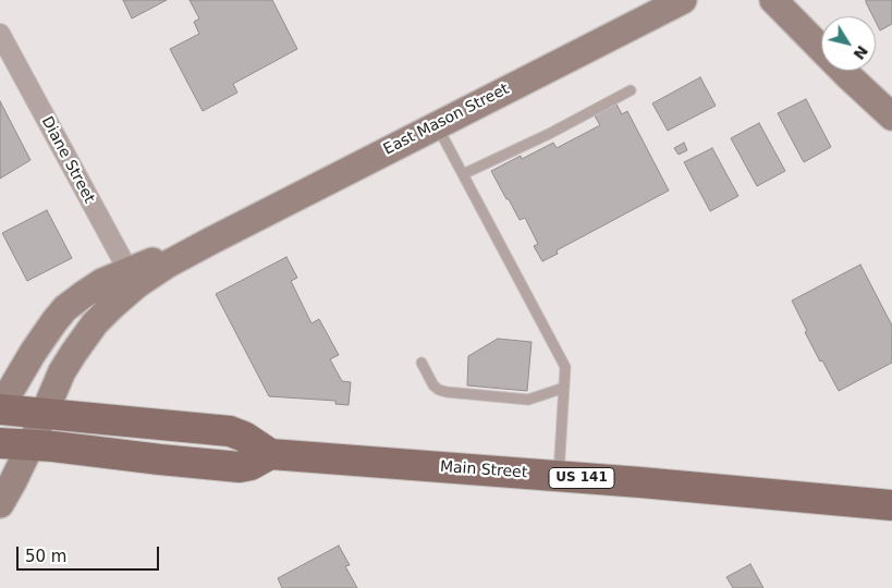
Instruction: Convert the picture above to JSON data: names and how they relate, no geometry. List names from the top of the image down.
{
  "streets": {
    "main road": ["East Mason Street", "Main Street", "US 141"],
    "street": ["Diane Street"]
  },
  "crossings": [
    ["East Mason Street", "Diane Street"],
    ["East Mason Street", "Main Street"]
  ],
  "scale_bar": "50 m",
  "north": "bottom right"
}
